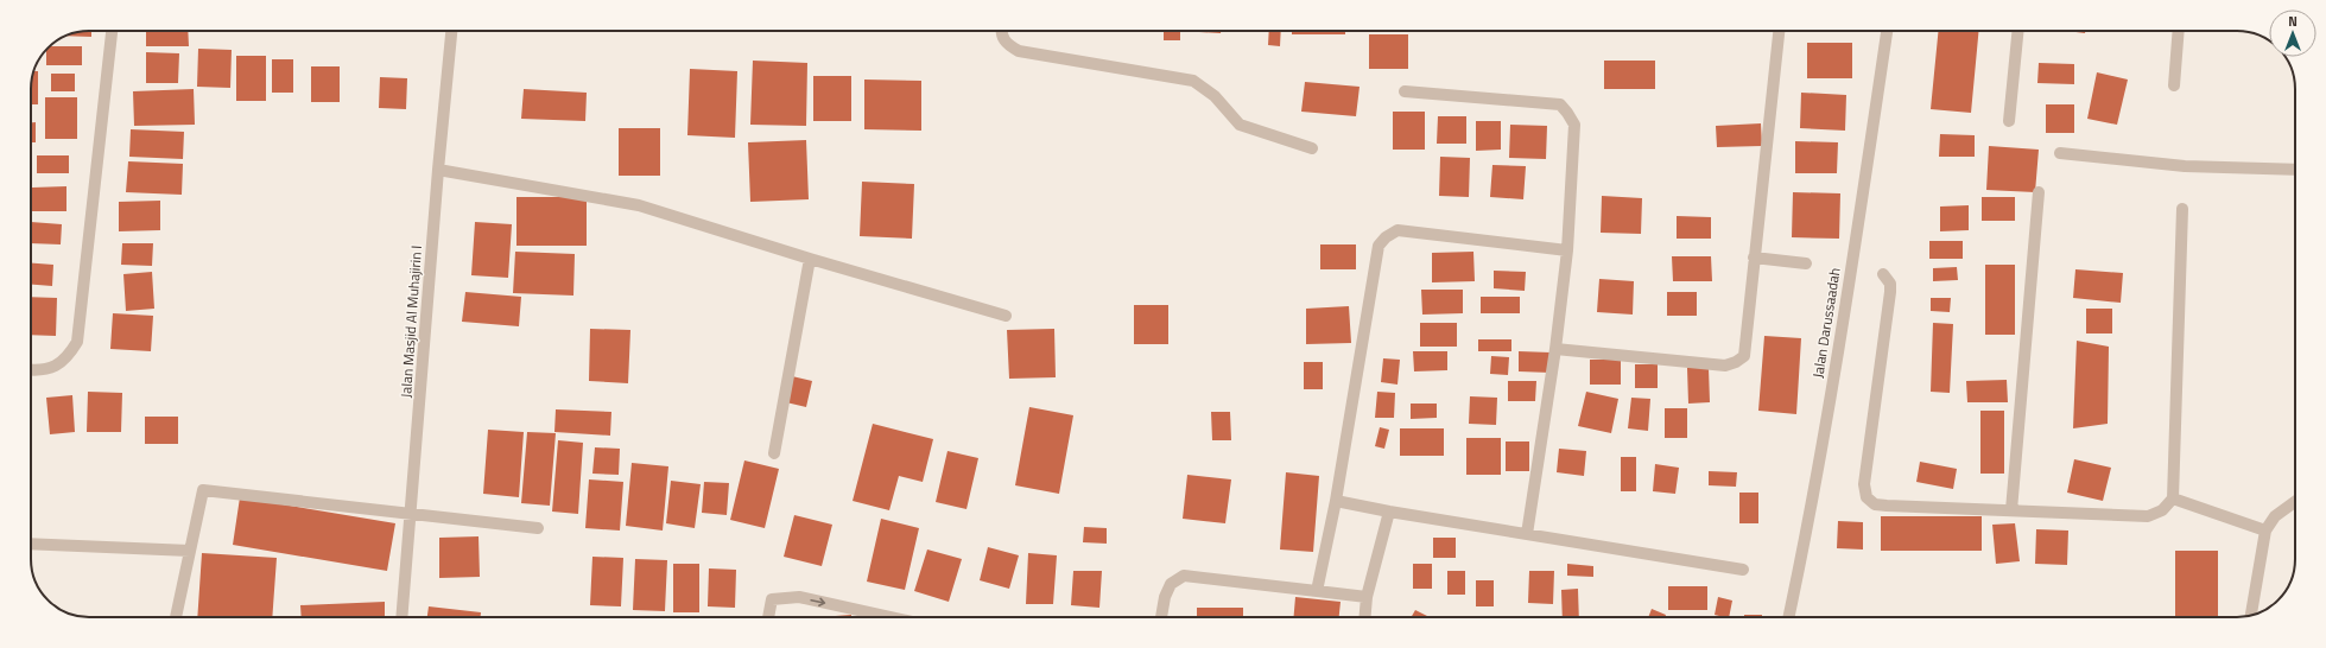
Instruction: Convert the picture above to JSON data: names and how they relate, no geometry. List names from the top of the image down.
{
  "streets": {
    "street": ["Jalan Masjid Al Muhajirin I", "Jalan Darussaadah"]
  },
  "north": "top"
}
